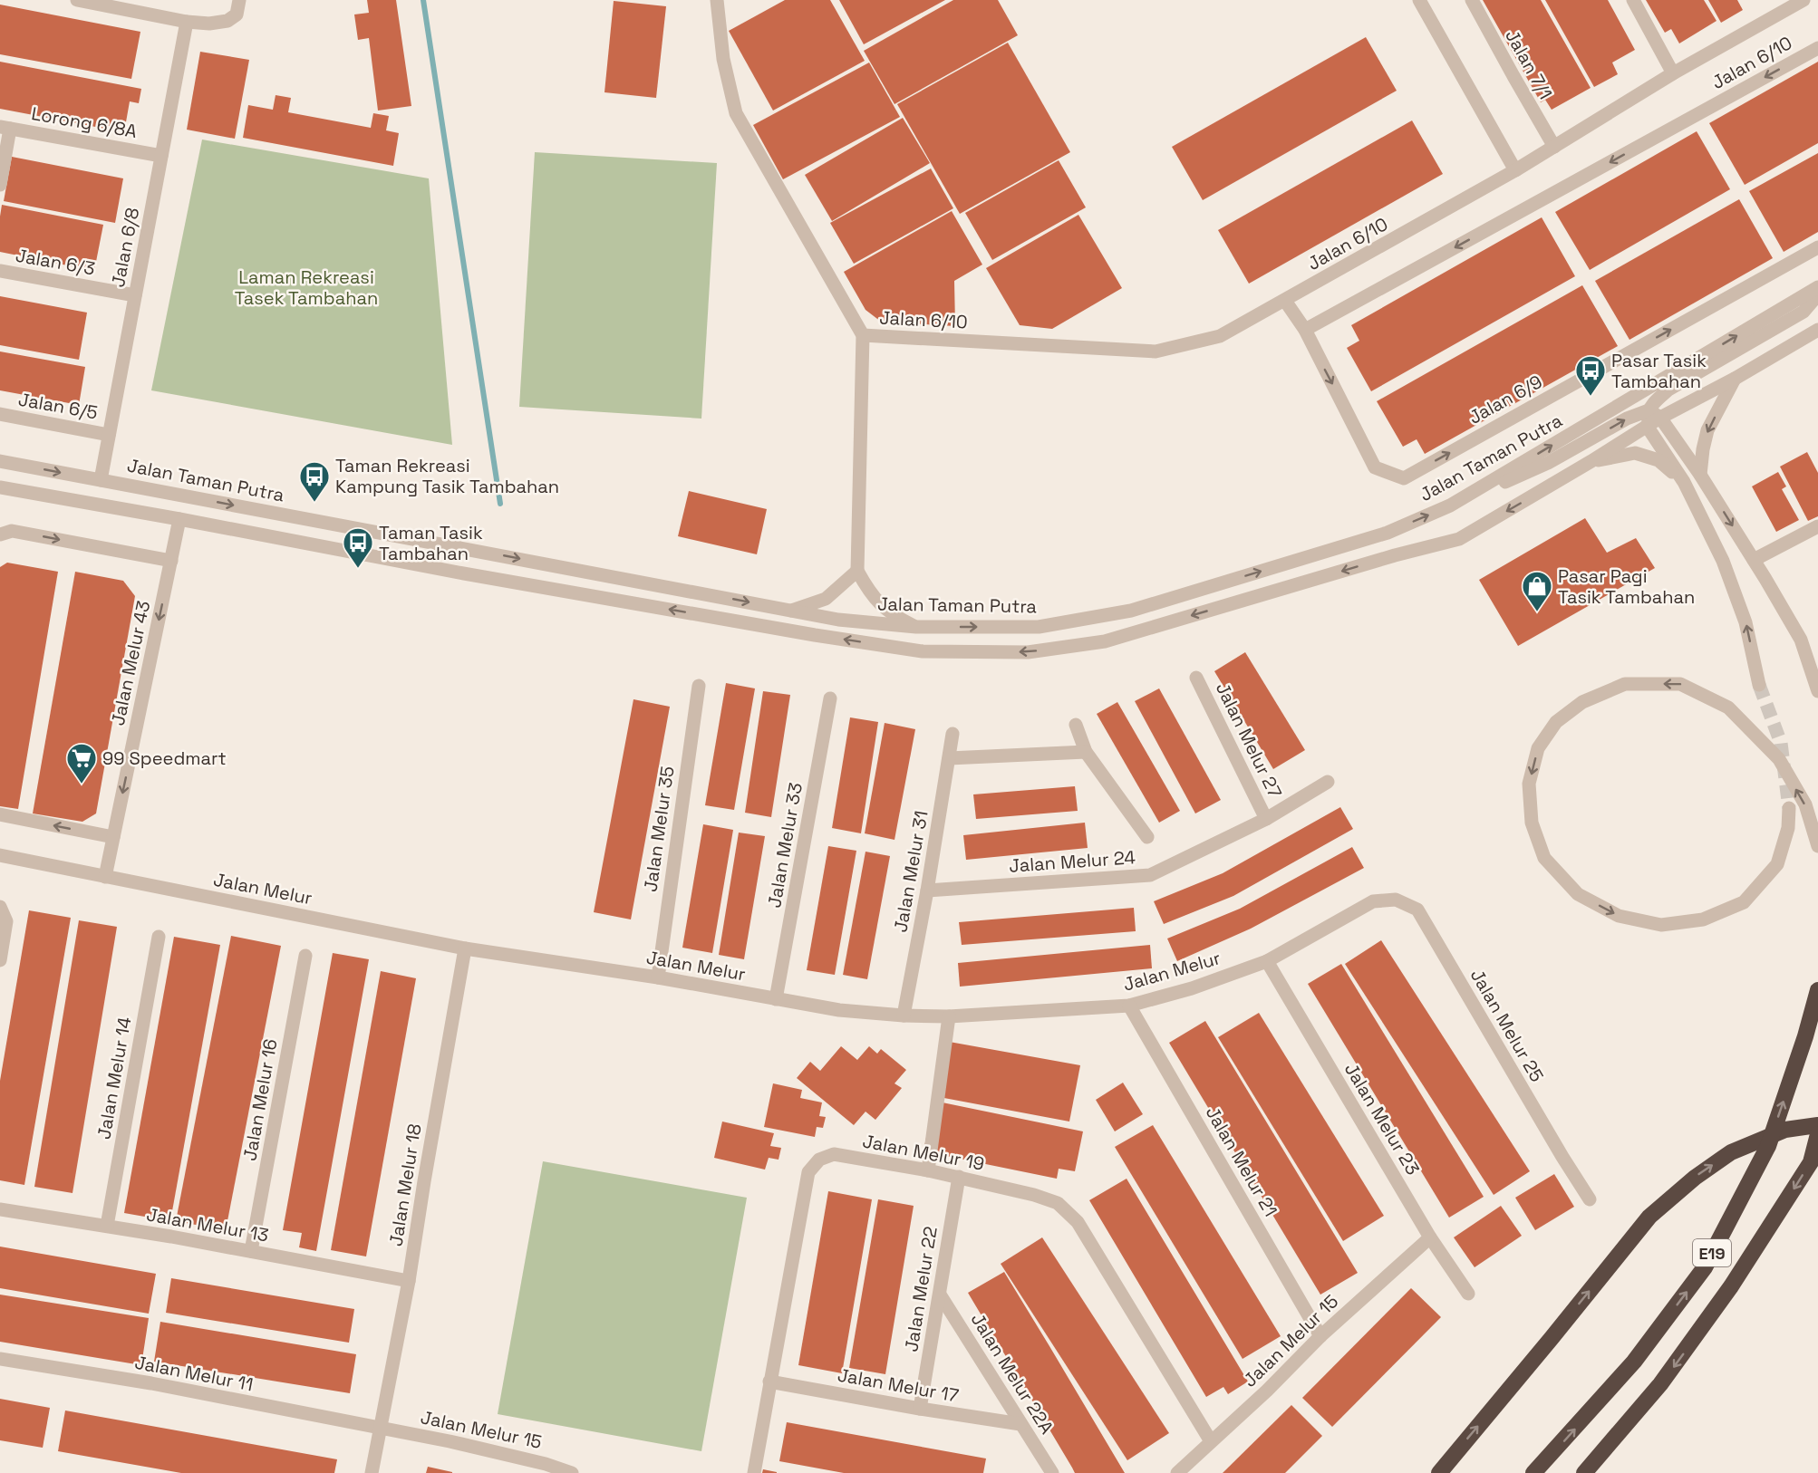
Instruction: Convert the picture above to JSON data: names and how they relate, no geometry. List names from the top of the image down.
{
  "streets": {
    "highway": ["E19"],
    "street": [
      "Jalan 6/10",
      "Jalan 7/1",
      "Lorong 6/8A",
      "Jalan 6/8",
      "Jalan 6/3",
      "Jalan 6/9",
      "Jalan 6/5",
      "Jalan Taman Putra",
      "Jalan Melur 43",
      "Jalan Melur 27",
      "Jalan Melur 35",
      "Jalan Melur 33",
      "Jalan Melur 24",
      "Jalan Melur 31",
      "Jalan Melur",
      "Jalan Melur 25",
      "Jalan Melur 14",
      "Jalan Melur 16",
      "Jalan Melur 23",
      "Jalan Melur 19",
      "Jalan Melur 21",
      "Jalan Melur 18",
      "Jalan Melur 13",
      "Jalan Melur 22",
      "Jalan Melur 15",
      "Jalan Melur 11",
      "Jalan Melur 22A",
      "Jalan Melur 17"
    ]
  },
  "crossings": [
    ["Jalan 6/10", "Jalan 7/1"],
    ["Jalan 6/10", "Jalan 6/9"],
    ["Lorong 6/8A", "Jalan 6/8"],
    ["Jalan 6/8", "Jalan 6/3"],
    ["Jalan 6/8", "Jalan 6/5"],
    ["Jalan 6/8", "Jalan Taman Putra"],
    ["Jalan Melur 43", "Jalan Melur"],
    ["Jalan Melur 27", "Jalan Melur 24"],
    ["Jalan Melur 35", "Jalan Melur"],
    ["Jalan Melur 33", "Jalan Melur"],
    ["Jalan Melur 24", "Jalan Melur 31"],
    ["Jalan Melur 31", "Jalan Melur"],
    ["Jalan Melur", "Jalan Melur 25"],
    ["Jalan Melur", "Jalan Melur 23"],
    ["Jalan Melur", "Jalan Melur 21"],
    ["Jalan Melur", "Jalan Melur 18"],
    ["Jalan Melur 14", "Jalan Melur 13"],
    ["Jalan Melur 16", "Jalan Melur 13"],
    ["Jalan Melur 23", "Jalan Melur 15"],
    ["Jalan Melur 19", "Jalan Melur 22"],
    ["Jalan Melur 19", "Jalan Melur 15"],
    ["Jalan Melur 19", "Jalan Melur 17"],
    ["Jalan Melur 21", "Jalan Melur 15"],
    ["Jalan Melur 18", "Jalan Melur 13"],
    ["Jalan Melur 18", "Jalan Melur 15"],
    ["Jalan Melur 18", "Jalan Melur 11"],
    ["Jalan Melur 22", "Jalan Melur 22A"],
    ["Jalan Melur 22", "Jalan Melur 17"],
    ["Jalan Melur 15", "Jalan Melur 11"],
    ["Jalan Melur 22A", "Jalan Melur 17"]
  ],
  "one_way": ["Jalan Melur 43"],
  "parks": ["Laman Rekreasi Tasek Tambahan"],
  "places": {
    "bus stop": ["Pasar Tasik Tambahan", "Taman Rekreasi Kampung Tasik Tambahan", "Taman Tasik Tambahan"],
    "shop": ["Pasar Pagi Tasik Tambahan"],
    "supermarket": ["99 Speedmart"]
  }
}
